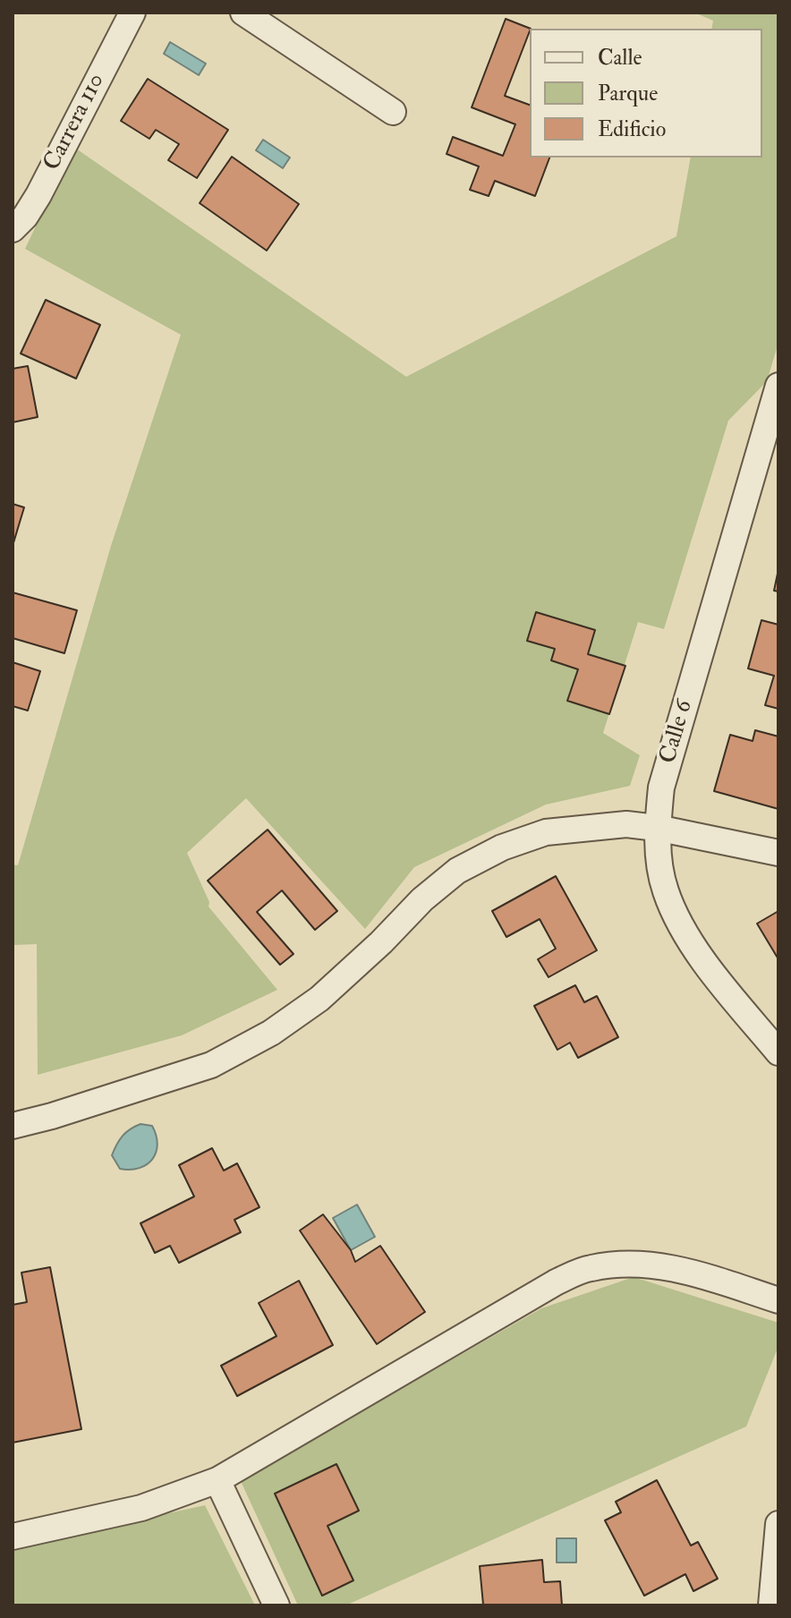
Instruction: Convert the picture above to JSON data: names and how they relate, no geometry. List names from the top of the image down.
{
  "streets": {
    "street": ["Carrera 110", "Calle 6"]
  },
  "legend": ["Calle", "Parque", "Edificio"]
}
